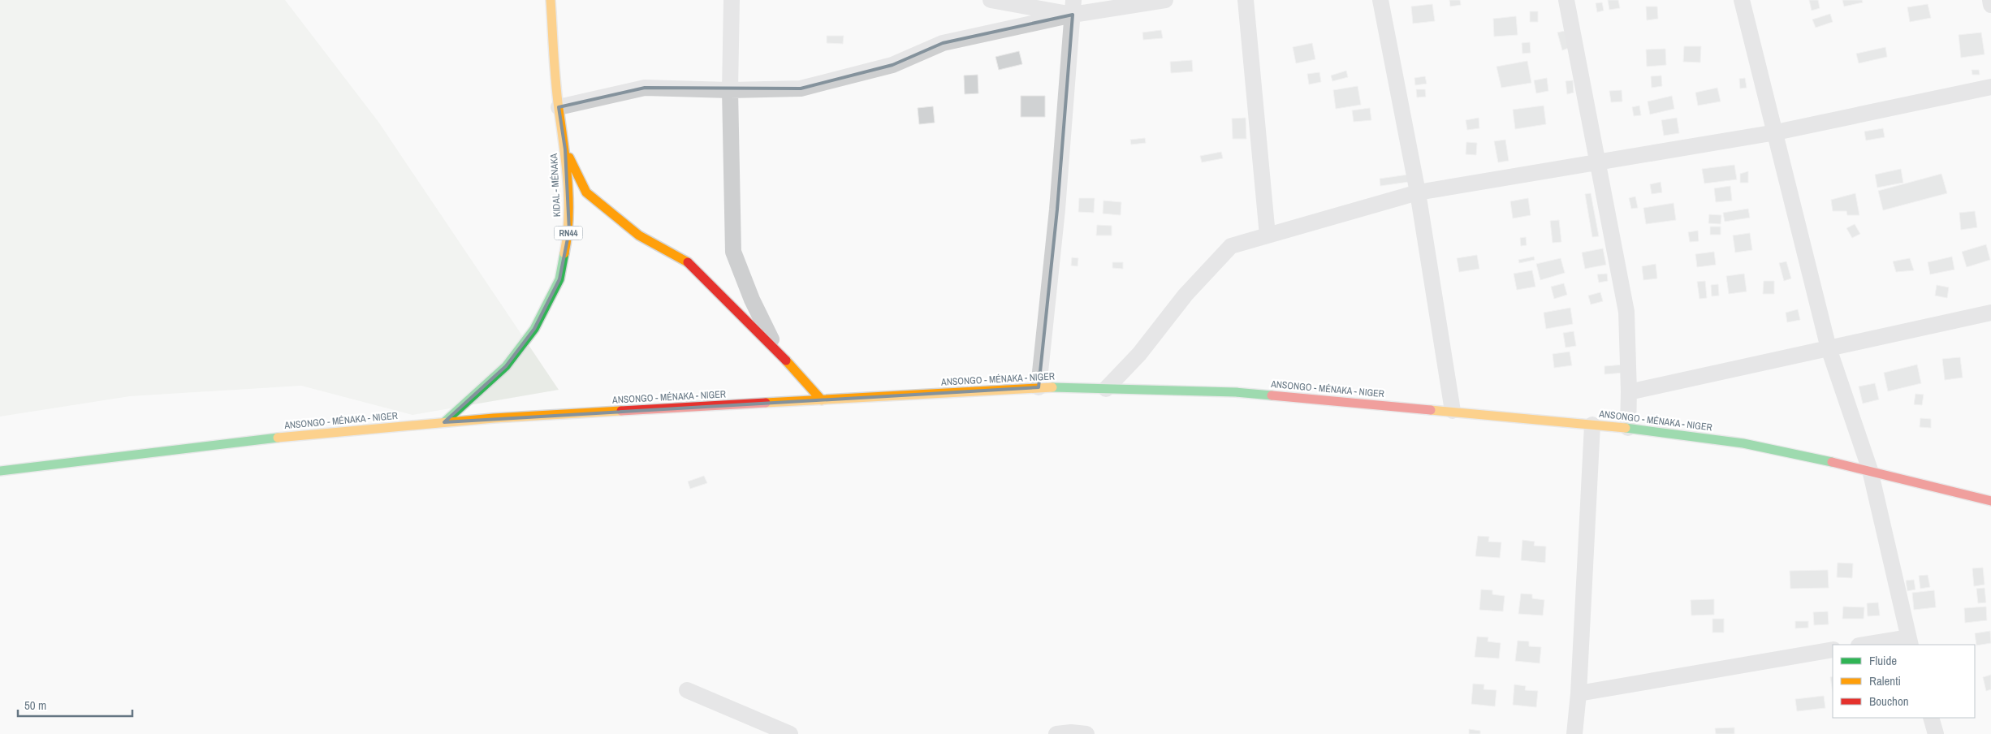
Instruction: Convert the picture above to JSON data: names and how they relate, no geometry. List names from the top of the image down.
{
  "streets": {
    "main road": ["KIDAL - MÉNAKA", "RN44", "ANSONGO - MÉNAKA - NIGER"]
  },
  "crossings": [
    ["KIDAL - MÉNAKA", "ANSONGO - MÉNAKA - NIGER"]
  ],
  "legend": ["Fluide", "Ralenti", "Bouchon"],
  "scale_bar": "50 m"
}
